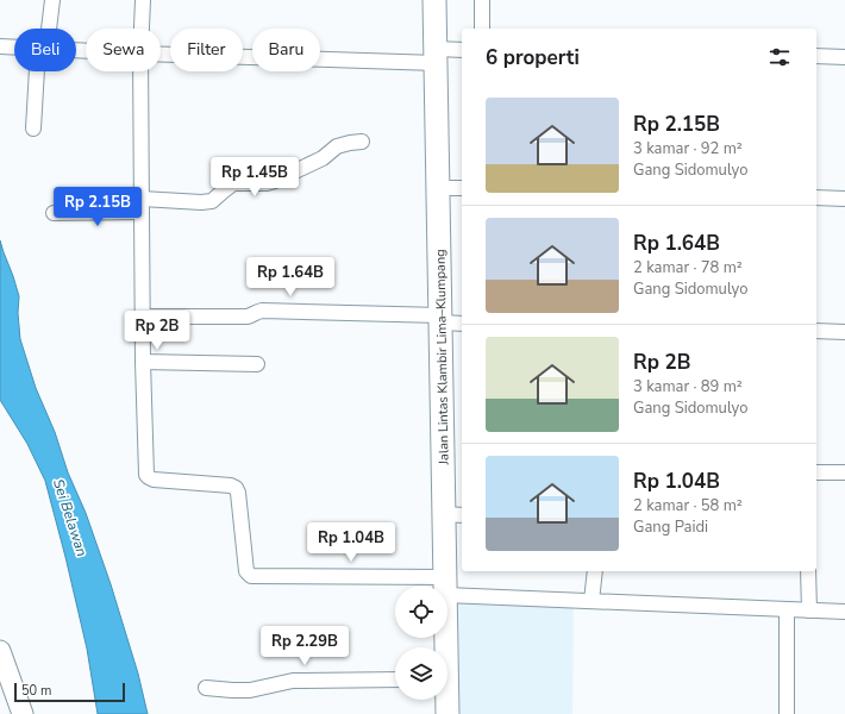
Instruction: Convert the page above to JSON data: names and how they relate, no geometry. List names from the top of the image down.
{
  "streets": {
    "main road": ["Jalan Lintas Klambir Lima–Klumpang"]
  },
  "water": ["Sei Belawan"],
  "scale_bar": "50 m",
  "page": {
    "chip": [
      "Beli",
      "Sewa",
      "Filter",
      "Baru"
    ],
    "heading": "6 properti",
    "list": [
      {
        "name": "Rp 2.15B",
        "note": "3 kamar · 92 m² · Gang Sidomulyo"
      },
      {
        "name": "Rp 1.64B",
        "note": "2 kamar · 78 m² · Gang Sidomulyo"
      },
      {
        "name": "Rp 2B",
        "note": "3 kamar · 89 m² · Gang Sidomulyo"
      },
      {
        "name": "Rp 1.04B",
        "note": "2 kamar · 58 m² · Gang Paidi"
      }
    ],
    "price": [
      "Rp 1.45B",
      "Rp 2.15B",
      "Rp 1.64B",
      "Rp 2B",
      "Rp 1.04B",
      "Rp 2.29B"
    ],
    "scale": "50 m"
  }
}
